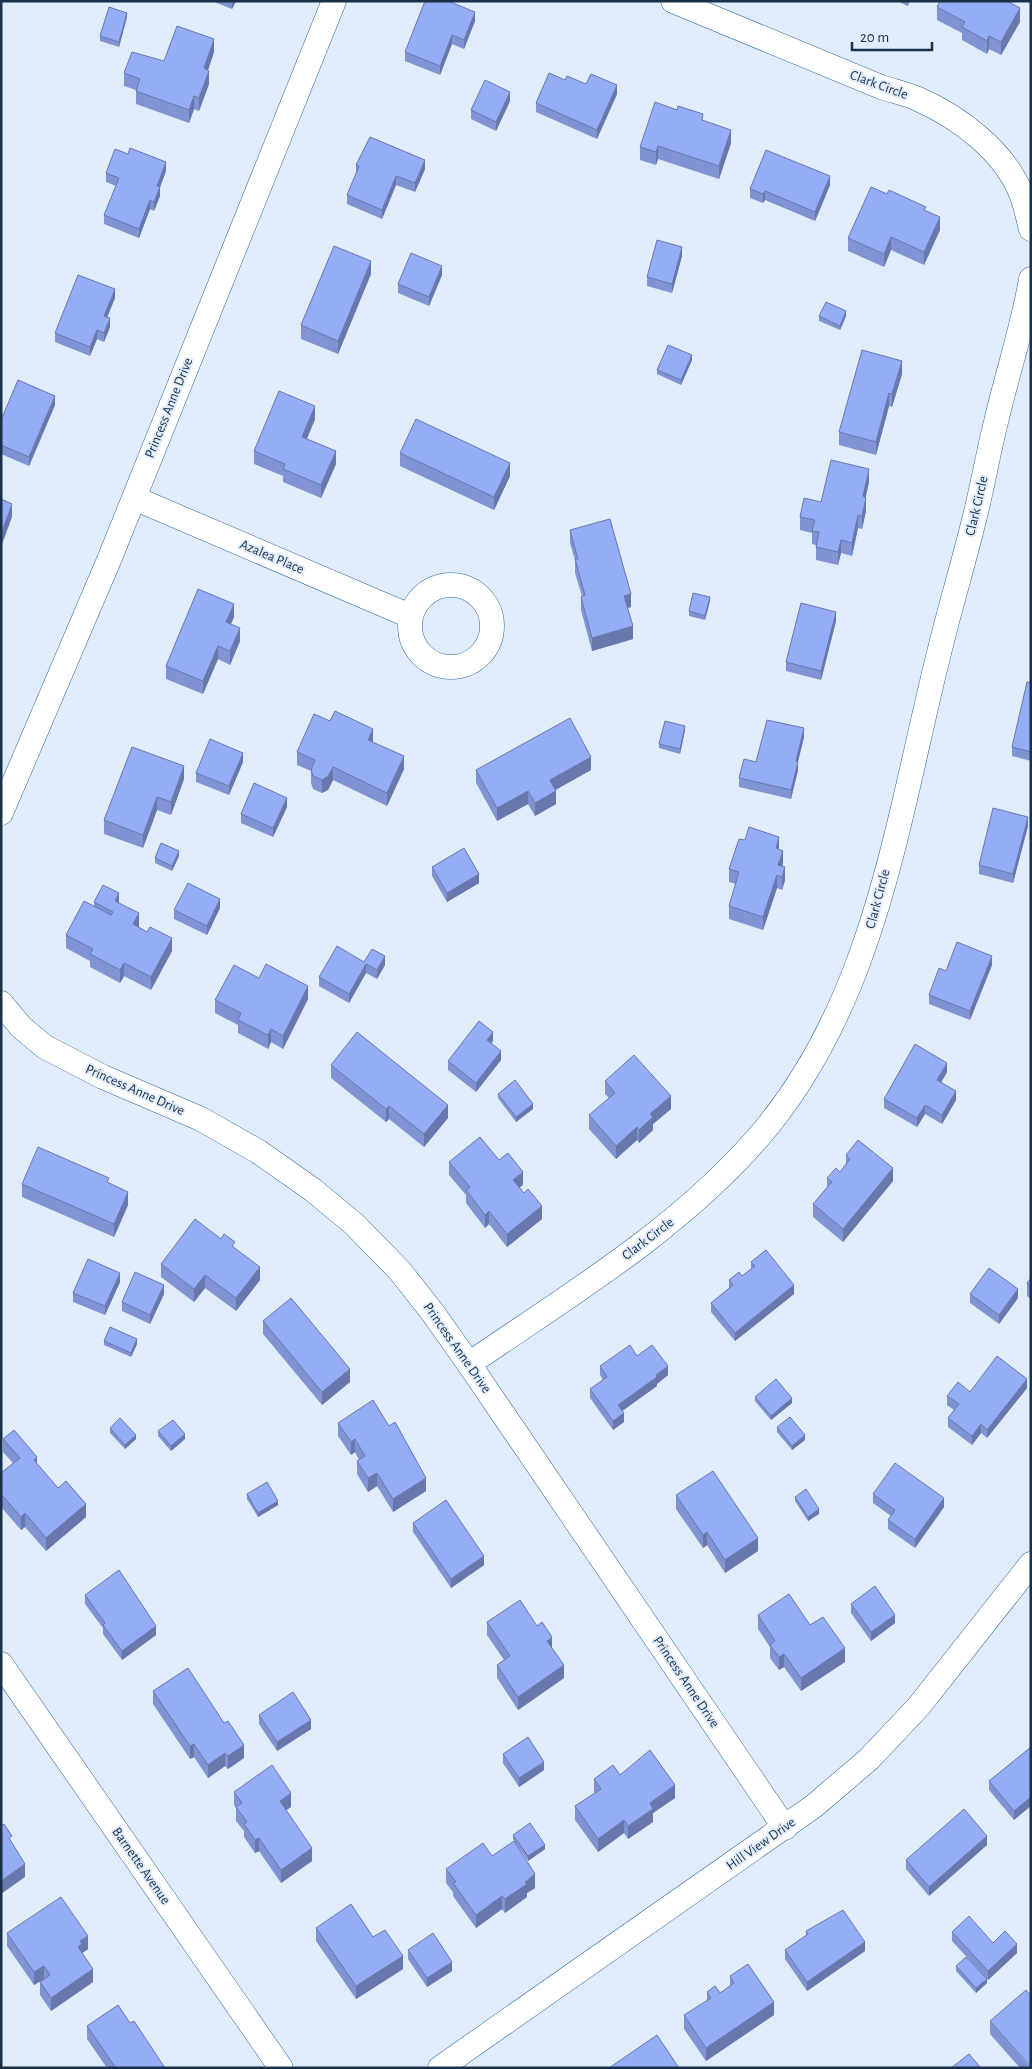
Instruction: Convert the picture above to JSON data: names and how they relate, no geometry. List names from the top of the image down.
{
  "streets": {
    "street": [
      "Clark Circle",
      "Princess Anne Drive",
      "Azalea Place",
      "Hill View Drive",
      "Barnette Avenue"
    ]
  },
  "crossings": [
    ["Clark Circle", "Princess Anne Drive"],
    ["Princess Anne Drive", "Azalea Place"],
    ["Princess Anne Drive", "Hill View Drive"]
  ],
  "scale_bar": "20 m"
}
